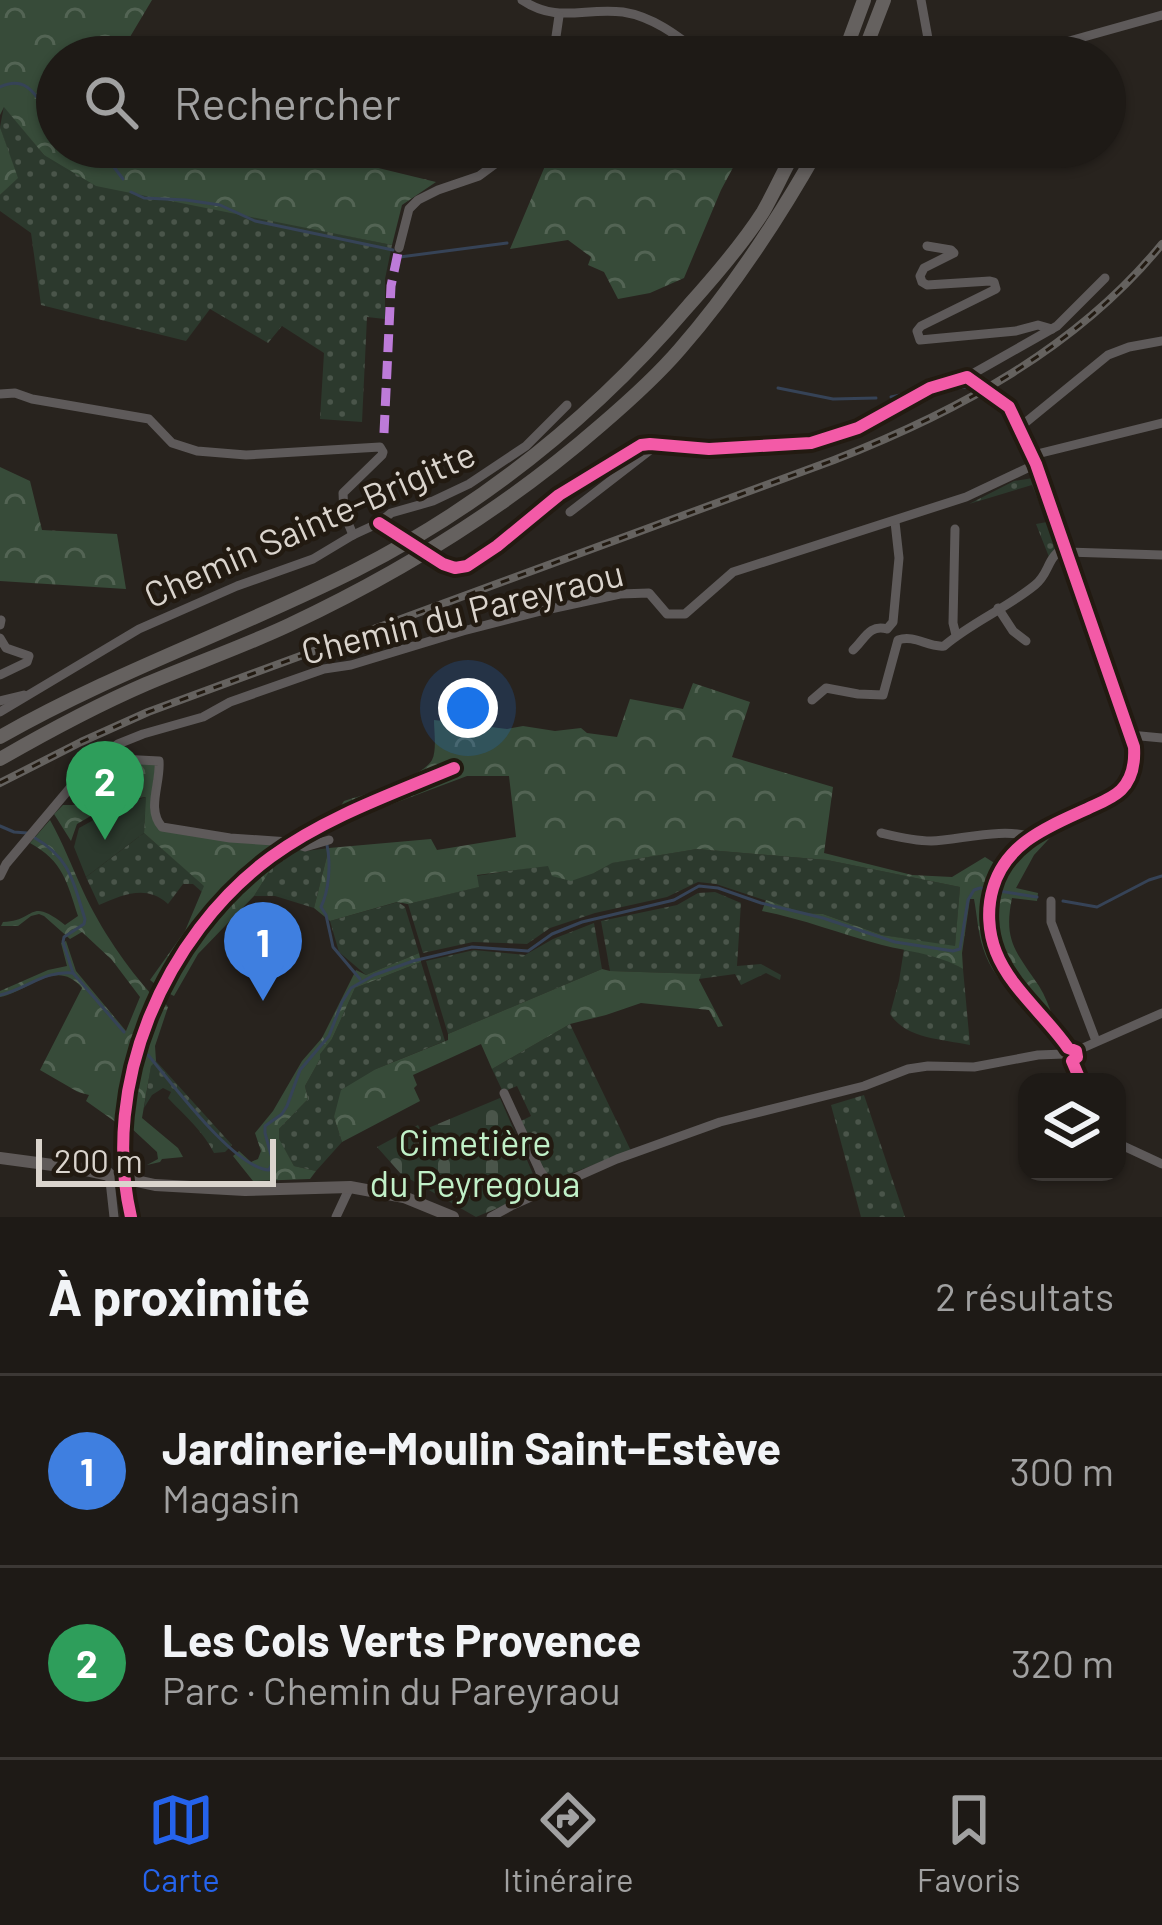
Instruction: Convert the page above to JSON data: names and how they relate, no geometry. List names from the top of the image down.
{
  "streets": {
    "street": ["Chemin Sainte-Brigitte", "Chemin du Pareyraou"]
  },
  "parks": ["Cimetière du Peyregoua"],
  "scale_bar": "200 m",
  "page": {
    "search": "Rechercher",
    "pins": ["2", "1"],
    "scale": "200 m",
    "heading": ["À proximité", "2 résultats"],
    "list": [
      {
        "mark": "1",
        "name": "Jardinerie-Moulin Saint-Estève",
        "note": "Magasin",
        "value": "300 m"
      },
      {
        "mark": "2",
        "name": "Les Cols Verts Provence",
        "note": "Parc · Chemin du Pareyraou",
        "value": "320 m"
      }
    ],
    "nav": ["Carte", "Itinéraire", "Favoris"]
  }
}
